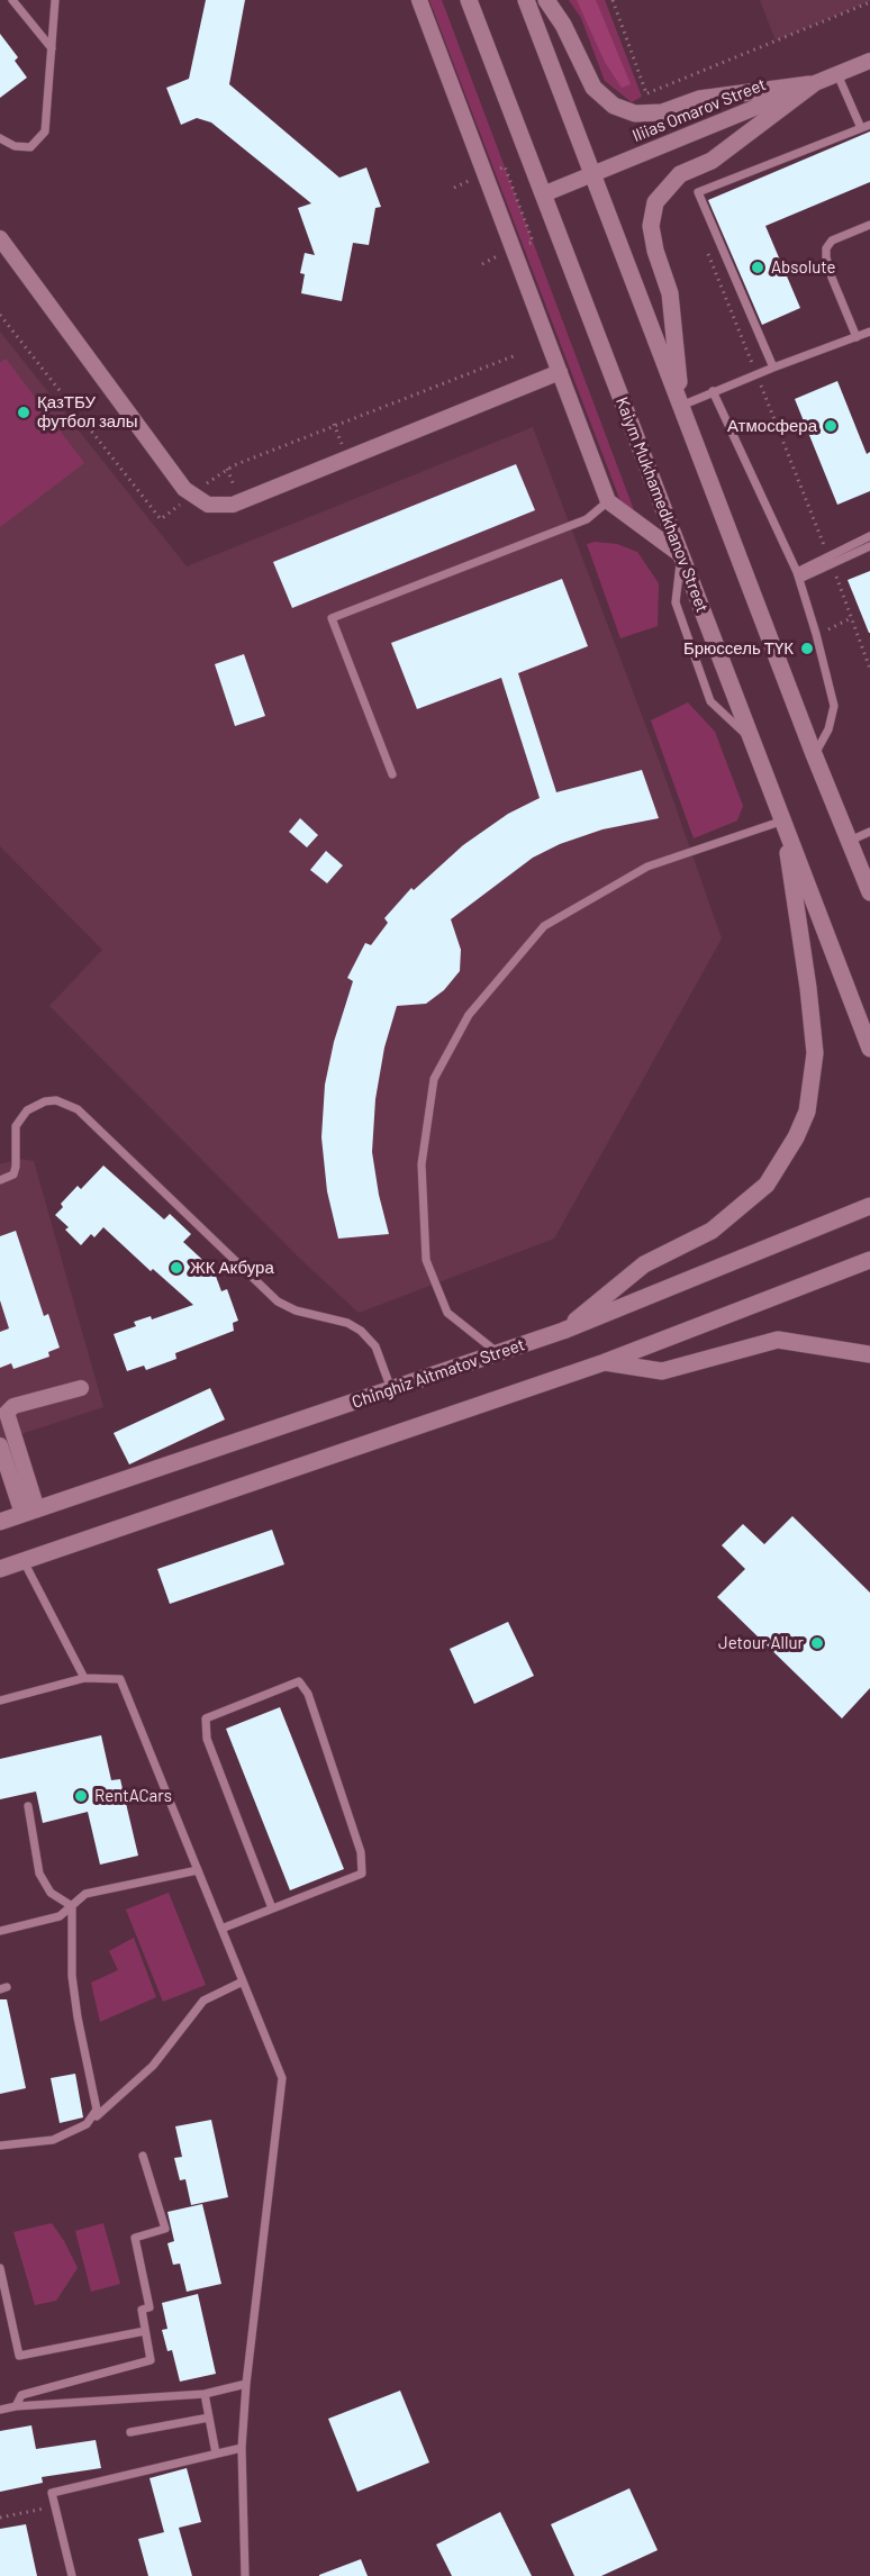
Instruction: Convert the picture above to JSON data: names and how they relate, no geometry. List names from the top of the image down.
{
  "streets": {
    "main road": ["Kaiym Mukhamedkhanov Street", "Chinghiz Aitmatov Street"],
    "street": ["Iliias Omarov Street"]
  },
  "crossings": [
    ["Iliias Omarov Street", "Kaiym Mukhamedkhanov Street"]
  ],
  "places": [
    "Absolute",
    "ҚазТБУ футбол залы",
    "Атмосфера",
    "Брюссель ТҮК",
    "ЖК Акбура",
    "Jetour Allur",
    "RentACars"
  ]
}
